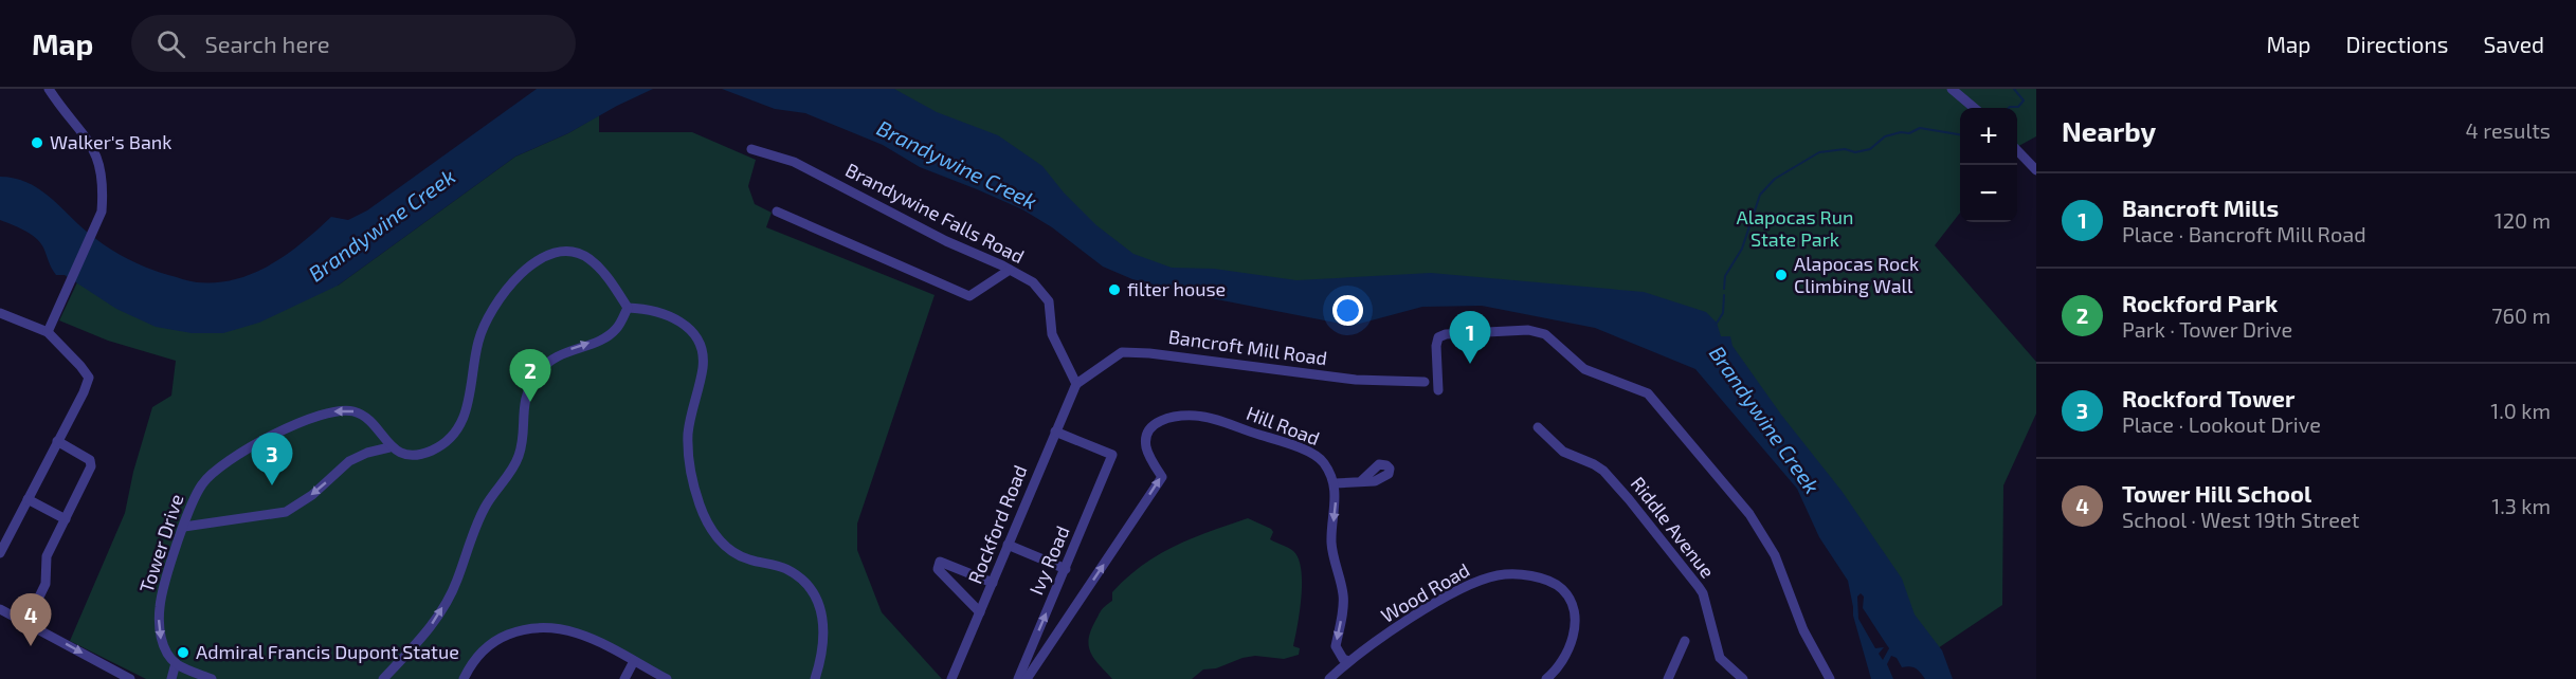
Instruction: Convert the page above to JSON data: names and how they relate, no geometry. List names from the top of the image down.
{
  "streets": {
    "street": [
      "Brandywine Falls Road",
      "Bancroft Mill Road",
      "Hill Road",
      "Rockford Road",
      "Riddle Avenue",
      "Tower Drive",
      "Ivy Road",
      "Wood Road"
    ]
  },
  "crossings": [
    ["Brandywine Falls Road", "Bancroft Mill Road"],
    ["Brandywine Falls Road", "Rockford Road"],
    ["Bancroft Mill Road", "Rockford Road"],
    ["Rockford Road", "Ivy Road"]
  ],
  "one_way": ["Ivy Road"],
  "water": ["Brandywine Creek"],
  "parks": ["Alapocas Run State Park"],
  "places": [
    "Walker's Bank",
    "Alapocas Rock Climbing Wall",
    "filter house",
    "Admiral Francis Dupont Statue"
  ],
  "page": {
    "header": "Map",
    "search": "Search here",
    "nav": ["Map", "Directions", "Saved"],
    "heading": ["Nearby", "4 results"],
    "map_buttons": ["+", "−"],
    "list": [
      {
        "mark": "1",
        "name": "Bancroft Mills",
        "note": "Place · Bancroft Mill Road",
        "value": "120 m"
      },
      {
        "mark": "2",
        "name": "Rockford Park",
        "note": "Park · Tower Drive",
        "value": "760 m"
      },
      {
        "mark": "3",
        "name": "Rockford Tower",
        "note": "Place · Lookout Drive",
        "value": "1.0 km"
      },
      {
        "mark": "4",
        "name": "Tower Hill School",
        "note": "School · West 19th Street",
        "value": "1.3 km"
      }
    ],
    "pins": [
      "1",
      "2",
      "3",
      "4"
    ]
  }
}
